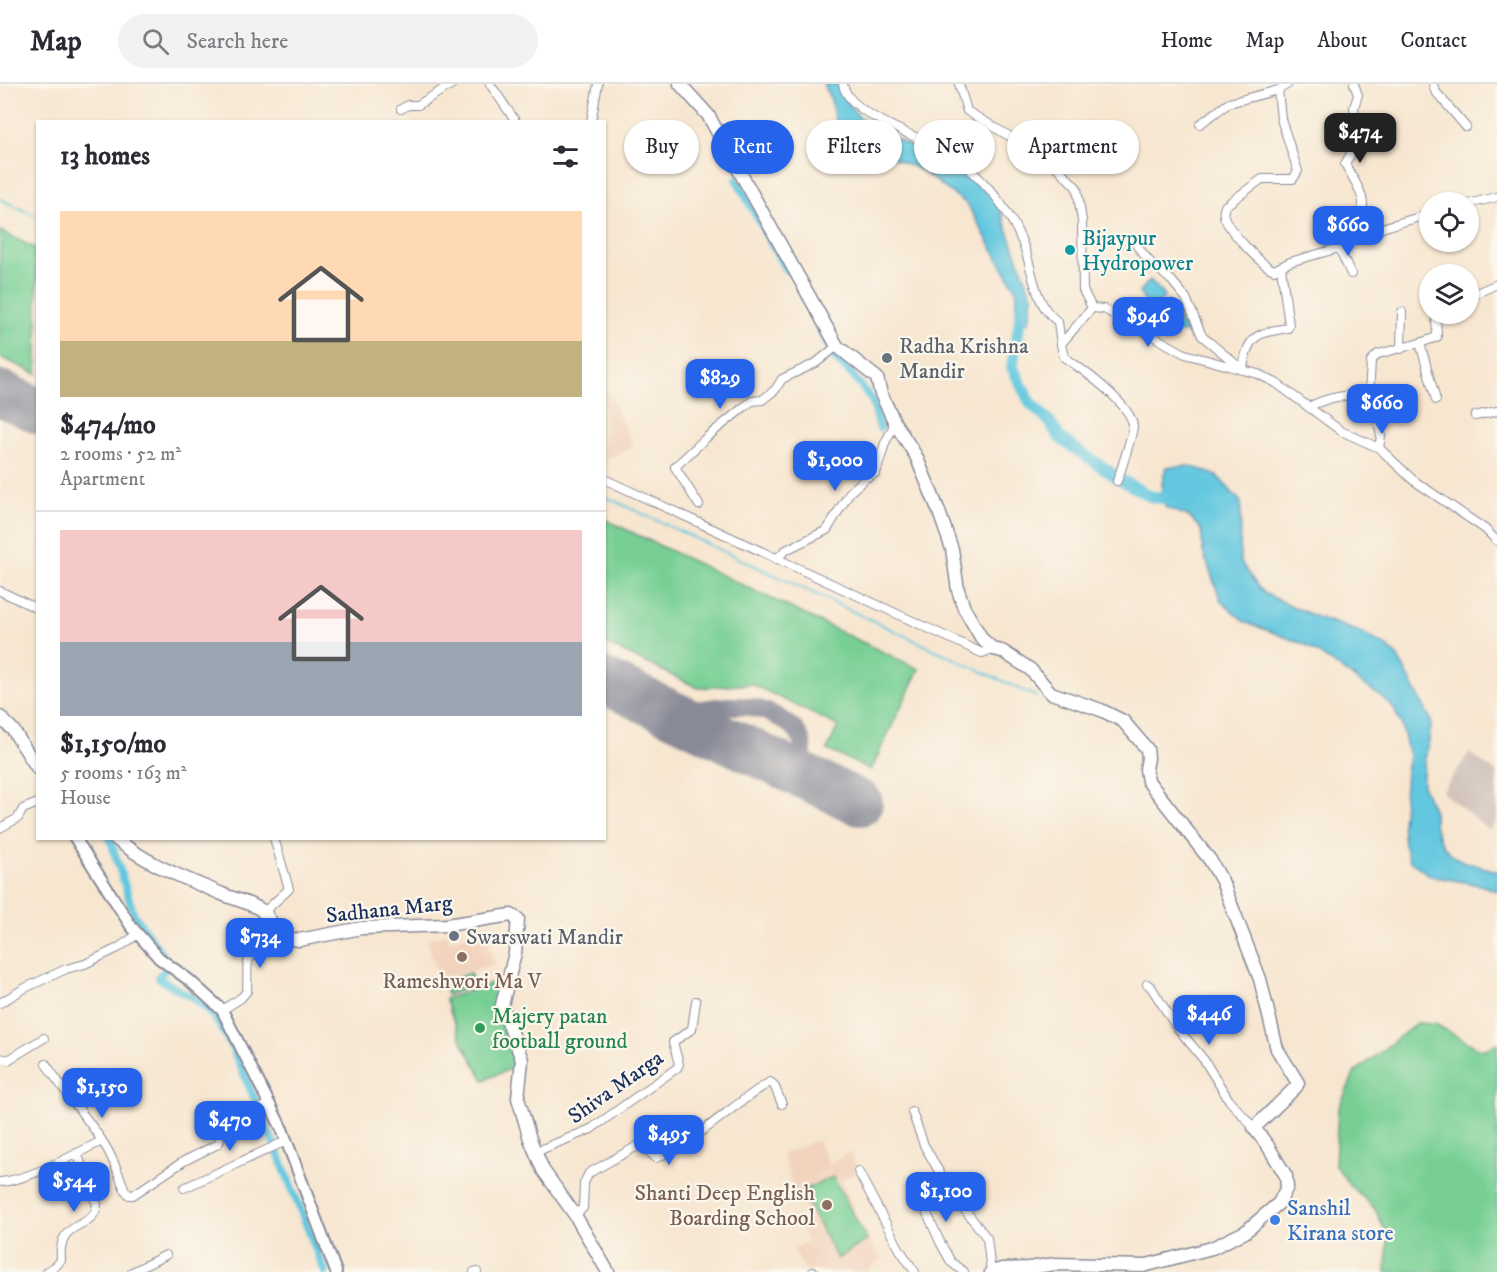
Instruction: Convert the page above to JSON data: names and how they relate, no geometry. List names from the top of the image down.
{
  "streets": {
    "main road": ["Sadhana Marg"],
    "street": ["Shiva Marga"]
  },
  "crossings": [
    ["Sadhana Marg", "Shiva Marga"]
  ],
  "places": [
    "Bijaypur Hydropower",
    "Radha Krishna Mandir",
    "Swarswati Mandir",
    "Rameshwori Ma V",
    "Majery patan football ground",
    "Shanti Deep English Boarding School",
    "Sanshil Kirana store"
  ],
  "page": {
    "header": "Map",
    "search": "Search here",
    "nav": [
      "Home",
      "Map",
      "About",
      "Contact"
    ],
    "price": [
      "$474",
      "$660",
      "$946",
      "$829",
      "$660",
      "$1,000",
      "$734",
      "$446",
      "$1,150",
      "$470",
      "$495",
      "$544",
      "$1,100"
    ],
    "chip": [
      "Buy",
      "Rent",
      "Filters",
      "New",
      "Apartment"
    ],
    "heading": "13 homes",
    "list": [
      {
        "name": "$474/mo",
        "note": "2 rooms · 52 m² · Apartment"
      },
      {
        "name": "$1,150/mo",
        "note": "5 rooms · 163 m² · House"
      }
    ]
  }
}
